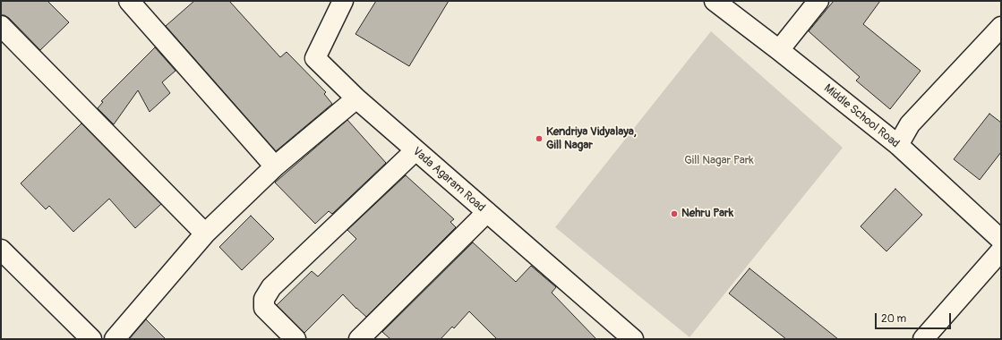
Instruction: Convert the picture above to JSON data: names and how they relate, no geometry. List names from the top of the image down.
{
  "streets": {
    "street": ["Middle School Road", "Vada Agaram Road"]
  },
  "parks": ["Gill Nagar Park"],
  "places": ["Kendriya Vidyalaya, Gill Nagar", "Nehru Park"],
  "scale_bar": "20 m"
}
